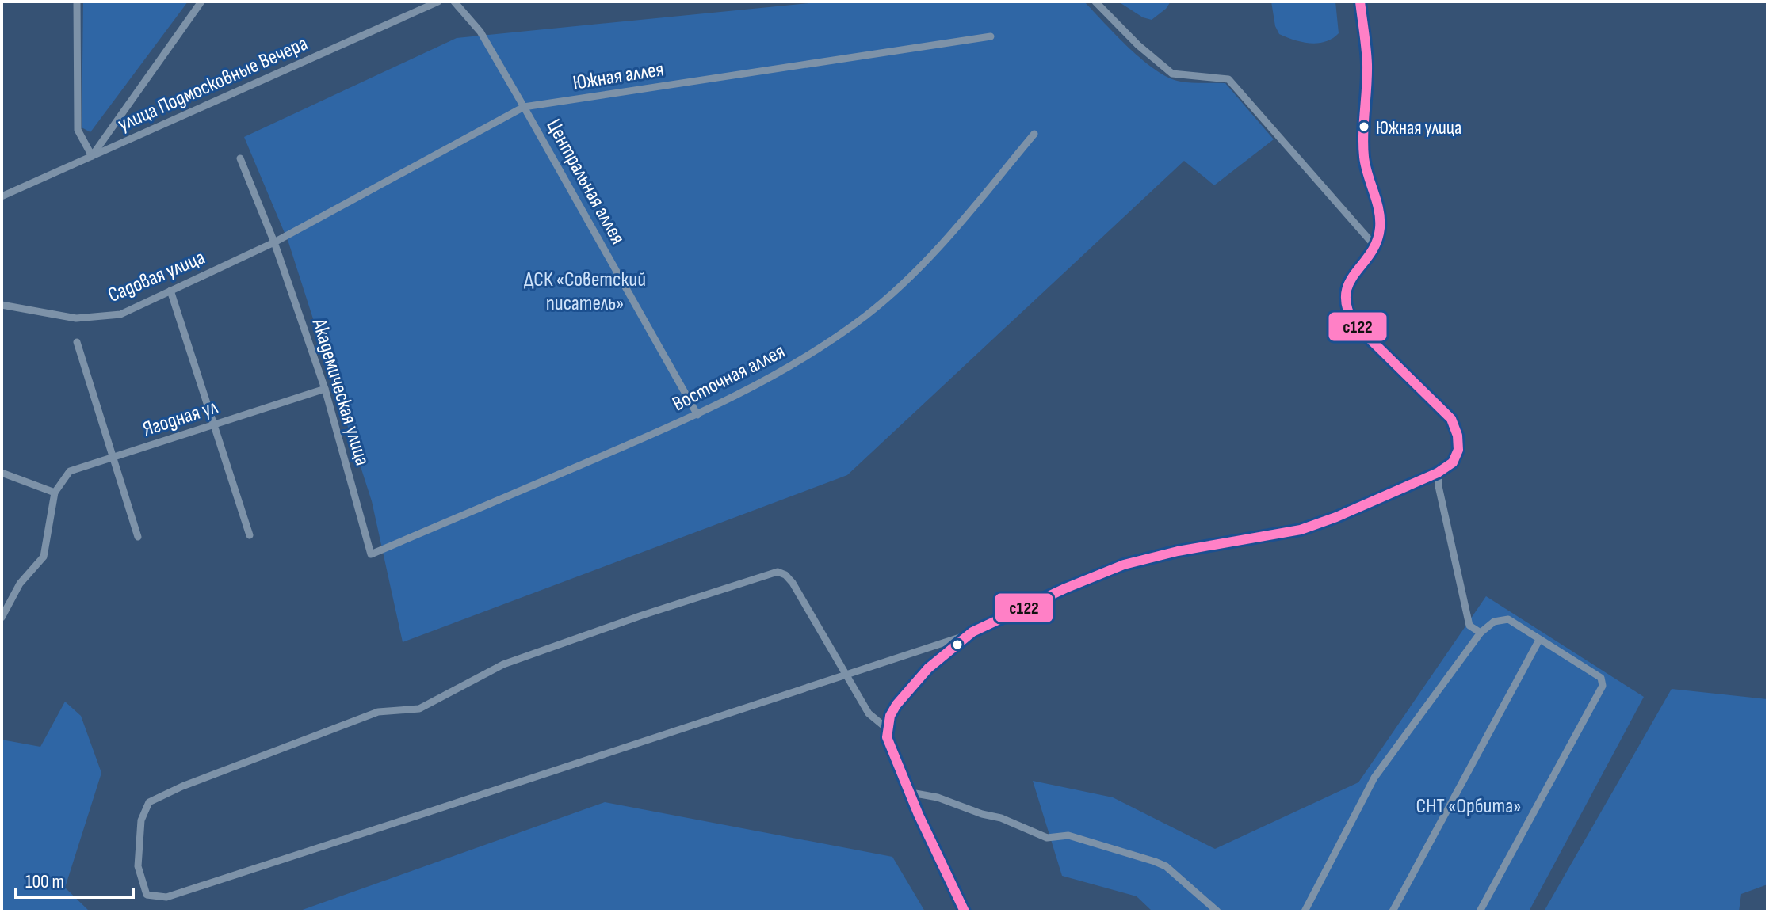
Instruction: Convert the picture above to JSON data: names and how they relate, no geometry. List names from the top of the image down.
{
  "streets": {
    "street": [
      "Южная аллея",
      "улица Подмосковные Вечера",
      "Центральная аллея",
      "Садовая улица",
      "Восточная аллея",
      "Академическая улица",
      "Ягодная ул"
    ]
  },
  "crossings": [
    ["Южная аллея", "Центральная аллея"],
    ["Южная аллея", "Садовая улица"],
    ["Южная аллея", "Академическая улица"],
    ["Центральная аллея", "Восточная аллея"],
    ["Садовая улица", "Академическая улица"],
    ["Восточная аллея", "Академическая улица"],
    ["Академическая улица", "Ягодная ул"]
  ],
  "parks": ["ДСК «Советский писатель»", "СНТ «Орбита»"],
  "places": ["Южная улица"],
  "lines": ["transit line с122"],
  "scale_bar": "100 m"
}
